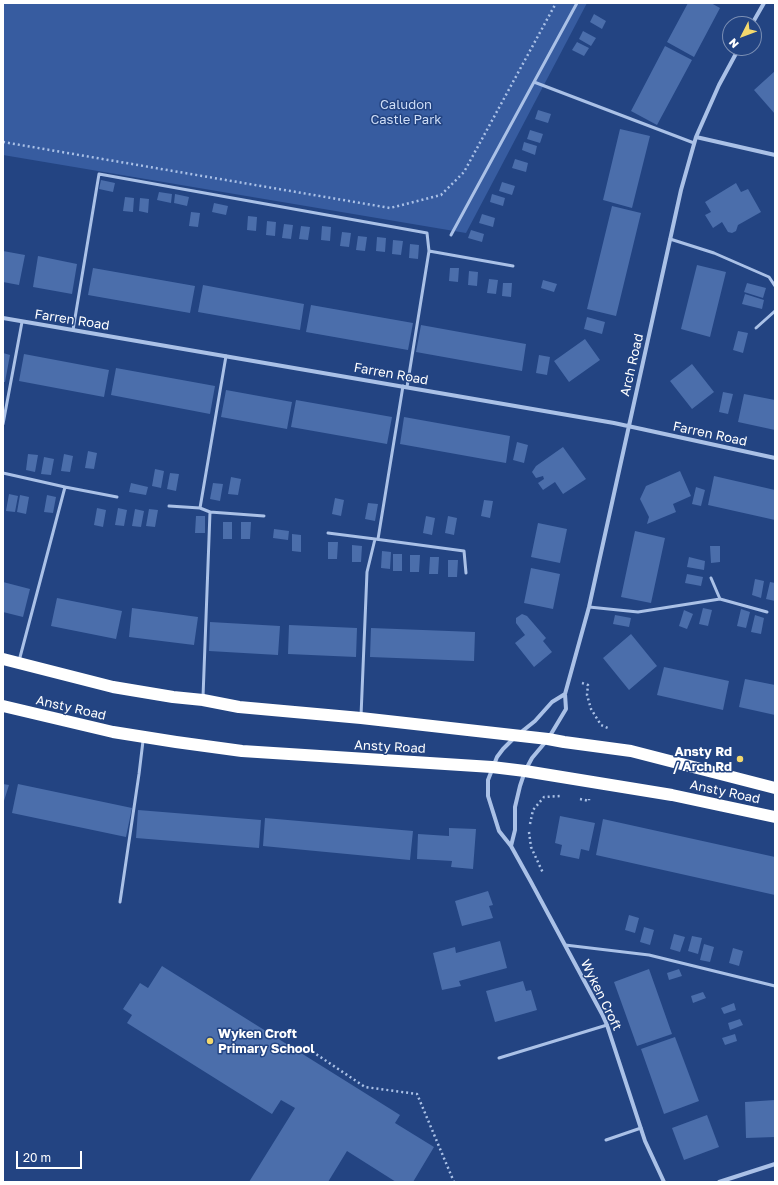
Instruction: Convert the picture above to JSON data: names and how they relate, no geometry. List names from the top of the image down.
{
  "streets": {
    "highway": ["Ansty Road"],
    "street": ["Farren Road", "Arch Road", "Wyken Croft"]
  },
  "crossings": [
    ["Farren Road", "Arch Road"],
    ["Ansty Road", "Wyken Croft"]
  ],
  "parks": ["Caludon Castle Park"],
  "places": ["Ansty Rd / Arch Rd", "Wyken Croft Primary School"],
  "scale_bar": "20 m",
  "north": "bottom left"
}
